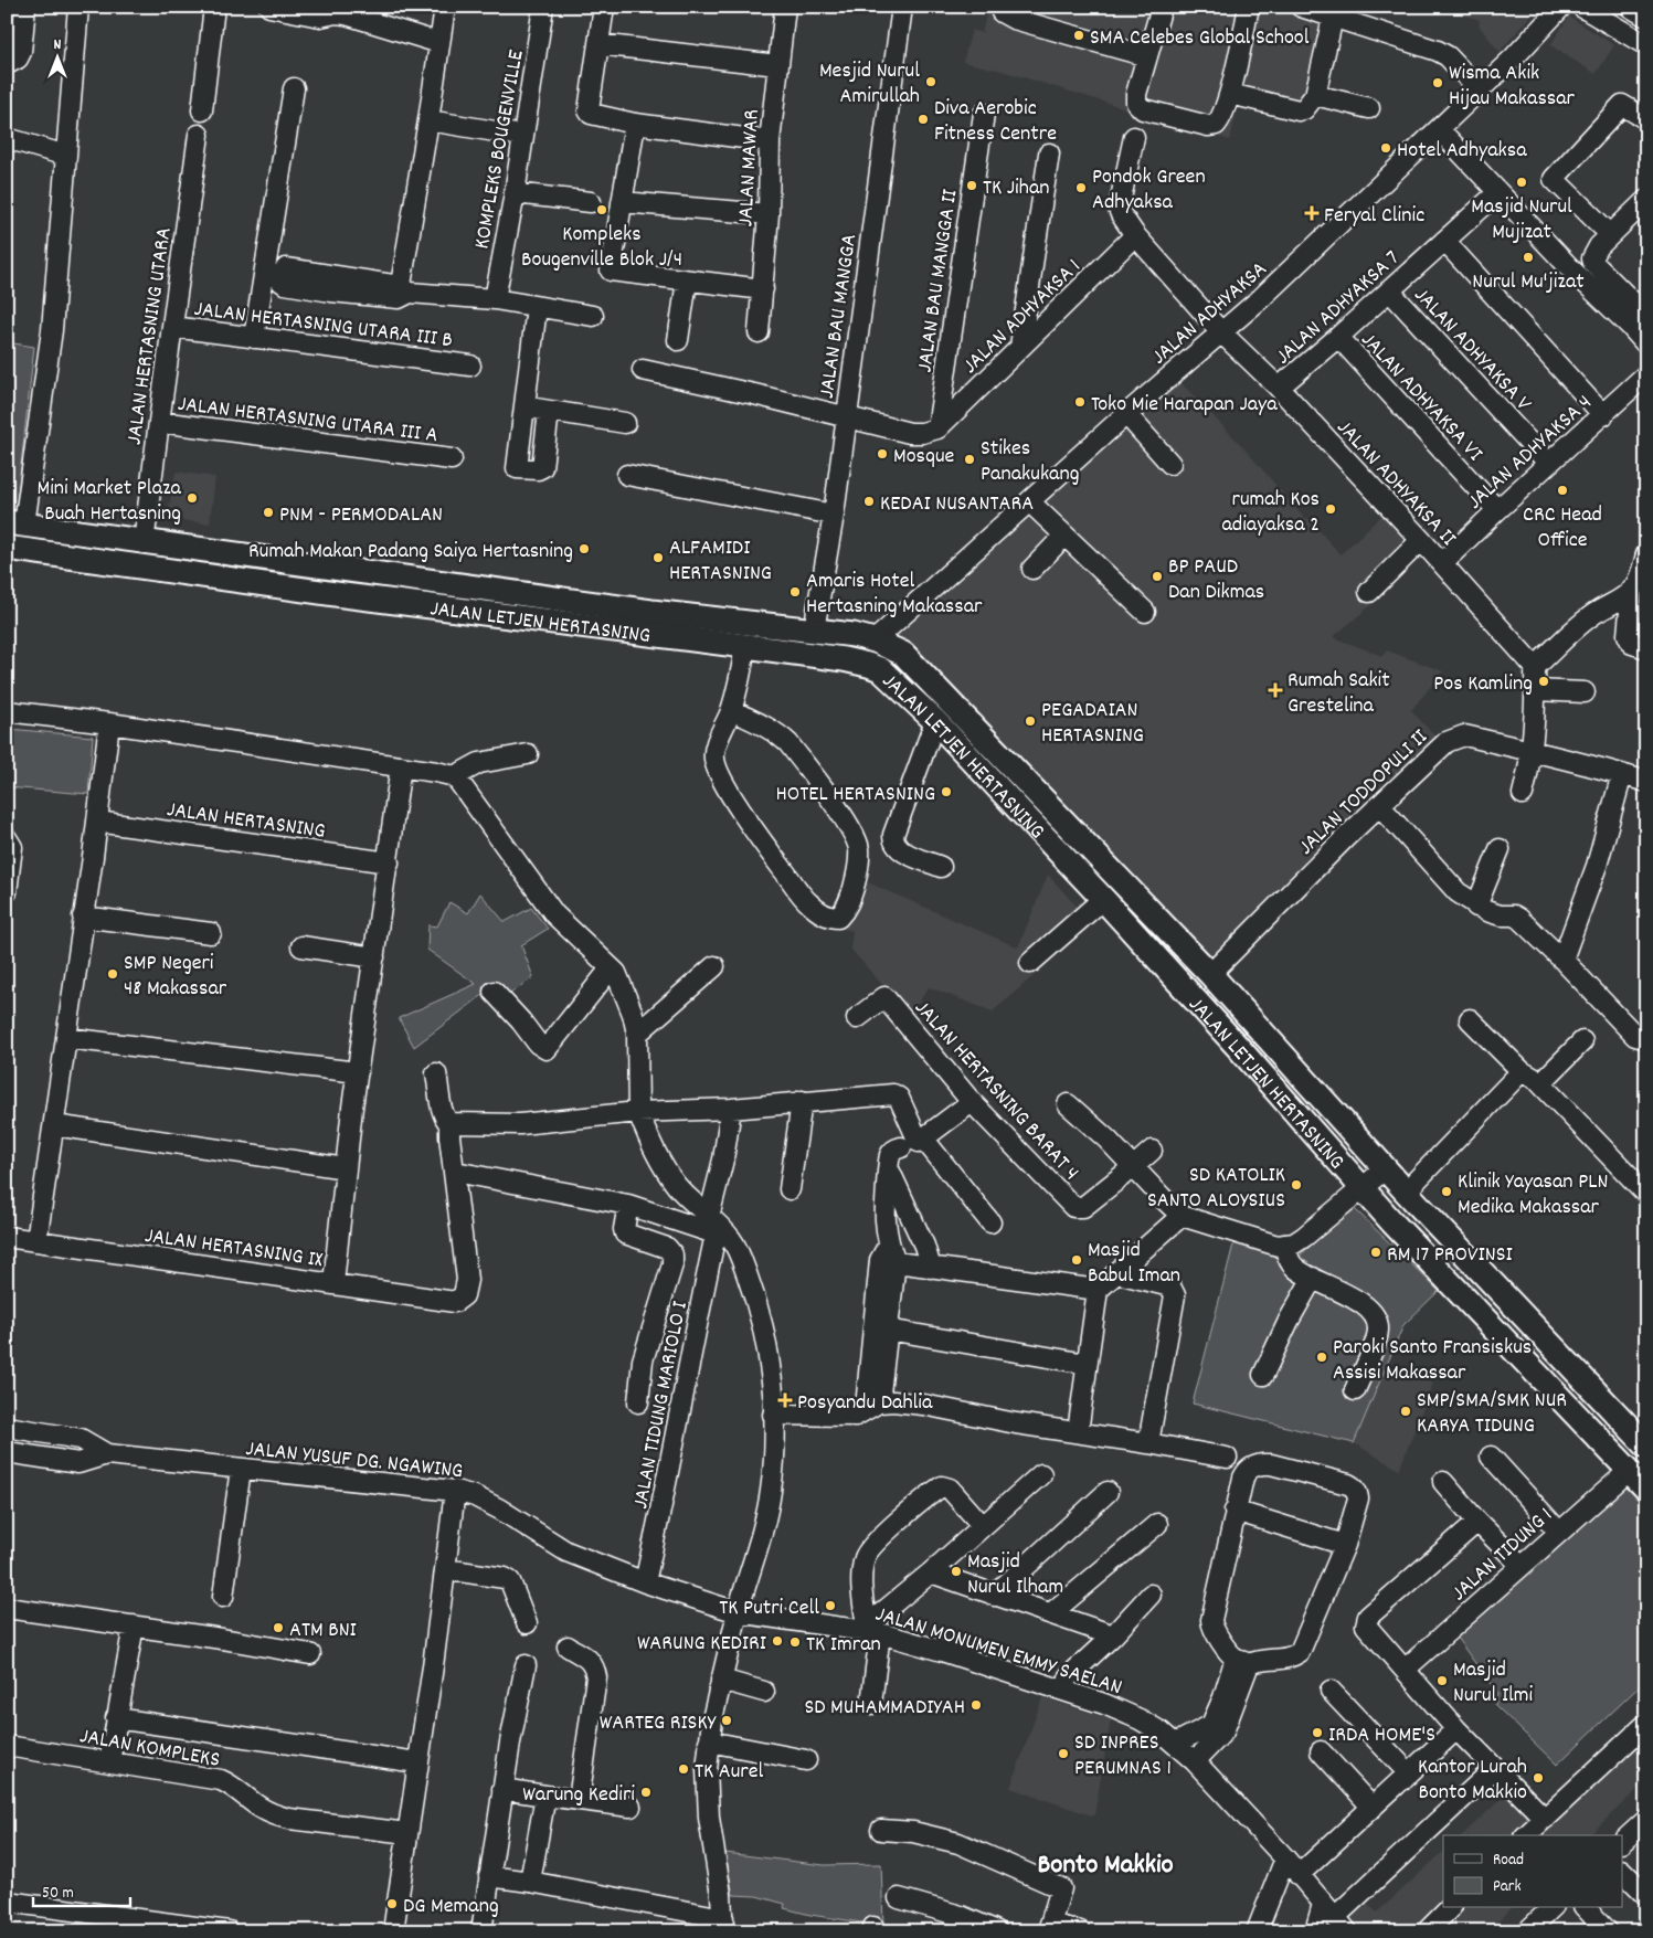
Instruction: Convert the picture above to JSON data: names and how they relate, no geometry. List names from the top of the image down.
{
  "streets": {
    "main road": ["JALAN LETJEN HERTASNING"],
    "street": [
      "KOMPLEKS BOUGENVILLE",
      "JALAN MAWAR",
      "JALAN BAU MANGGA II",
      "JALAN ADHYAKSA 7",
      "JALAN ADHYAKSA",
      "JALAN ADHYAKSA 1",
      "JALAN BAU MANGGA",
      "JALAN HERTASNING UTARA III B",
      "JALAN HERTASNING UTARA",
      "JALAN ADHYAKSA V",
      "JALAN ADHYAKSA VI",
      "JALAN HERTASNING UTARA III A",
      "JALAN ADHYAKSA 4",
      "JALAN ADHYAKSA II",
      "JALAN TODDOPULI II",
      "JALAN HERTASNING",
      "JALAN HERTASNING BARAT 4",
      "JALAN HERTASNING IX",
      "JALAN TIDUNG MARIOLO I",
      "JALAN YUSUF DG. NGAWING",
      "JALAN TIDUNG 1",
      "JALAN MONUMEN EMMY SAELAN",
      "JALAN KOMPLEKS"
    ]
  },
  "crossings": [
    ["JALAN BAU MANGGA II", "JALAN ADHYAKSA 1"],
    ["JALAN ADHYAKSA 7", "JALAN ADHYAKSA V"],
    ["JALAN ADHYAKSA 7", "JALAN ADHYAKSA VI"],
    ["JALAN ADHYAKSA 7", "JALAN ADHYAKSA II"],
    ["JALAN ADHYAKSA", "JALAN ADHYAKSA II"],
    ["JALAN ADHYAKSA", "JALAN LETJEN HERTASNING"],
    ["JALAN ADHYAKSA 1", "JALAN ADHYAKSA II"],
    ["JALAN BAU MANGGA", "JALAN LETJEN HERTASNING"],
    ["JALAN HERTASNING UTARA III B", "JALAN HERTASNING UTARA"],
    ["JALAN HERTASNING UTARA", "JALAN HERTASNING UTARA III A"],
    ["JALAN HERTASNING UTARA", "JALAN LETJEN HERTASNING"],
    ["JALAN ADHYAKSA V", "JALAN ADHYAKSA 4"],
    ["JALAN ADHYAKSA VI", "JALAN ADHYAKSA 4"],
    ["JALAN ADHYAKSA 4", "JALAN ADHYAKSA II"],
    ["JALAN LETJEN HERTASNING", "JALAN TODDOPULI II"],
    ["JALAN LETJEN HERTASNING", "JALAN TIDUNG 1"],
    ["JALAN TIDUNG MARIOLO I", "JALAN YUSUF DG. NGAWING"],
    ["JALAN YUSUF DG. NGAWING", "JALAN MONUMEN EMMY SAELAN"]
  ],
  "districts": ["Bonto Makkio"],
  "places": {
    "other": [
      "SMA Celebes Global School",
      "Mesjid Nurul Amirullah",
      "Wisma Akik Hijau Makassar",
      "Diva Aerobic Fitness Centre",
      "Hotel Adhyaksa",
      "Masjid Nurul Mujizat",
      "TK Jihan",
      "Pondok Green Adhyaksa",
      "Kompleks Bougenville Blok J/4",
      "Nurul Mu'jizat",
      "Toko Mie Harapan Jaya",
      "Mosque",
      "Stikes Panakukang",
      "CRC Head Office",
      "Mini Market Plaza Buah Hertasning",
      "KEDAI NUSANTARA",
      "rumah Kos adiayaksa 2",
      "PNM - PERMODALAN",
      "Rumah Makan Padang Saiya Hertasning",
      "ALFAMIDI HERTASNING",
      "BP PAUD Dan Dikmas",
      "Amaris Hotel Hertasning Makassar",
      "Pos Kamling",
      "PEGADAIAN HERTASNING",
      "HOTEL HERTASNING",
      "SMP Negeri 48 Makassar",
      "SD KATOLIK SANTO ALOYSIUS",
      "Klinik Yayasan PLN Medika Makassar",
      "RM 17 PROVINSI",
      "Masjid Babul Iman",
      "Paroki Santo Fransiskus Assisi Makassar",
      "SMP/SMA/SMK NUR KARYA TIDUNG",
      "Masjid Nurul Ilham",
      "TK Putri Cell",
      "ATM BNI",
      "WARUNG KEDIRI",
      "TK Imran",
      "Masjid Nurul Ilmi",
      "SD MUHAMMADIYAH",
      "WARTEG RISKY",
      "IRDA HOME'S",
      "SD INPRES PERUMNAS 1",
      "TK Aurel",
      "Kantor Lurah Bonto Makkio",
      "Warung Kediri",
      "DG Memang"
    ],
    "health": ["Feryal Clinic", "Rumah Sakit Grestelina", "Posyandu Dahlia"]
  },
  "legend": ["Road", "Park"],
  "scale_bar": "50 m",
  "north": "top"
}
